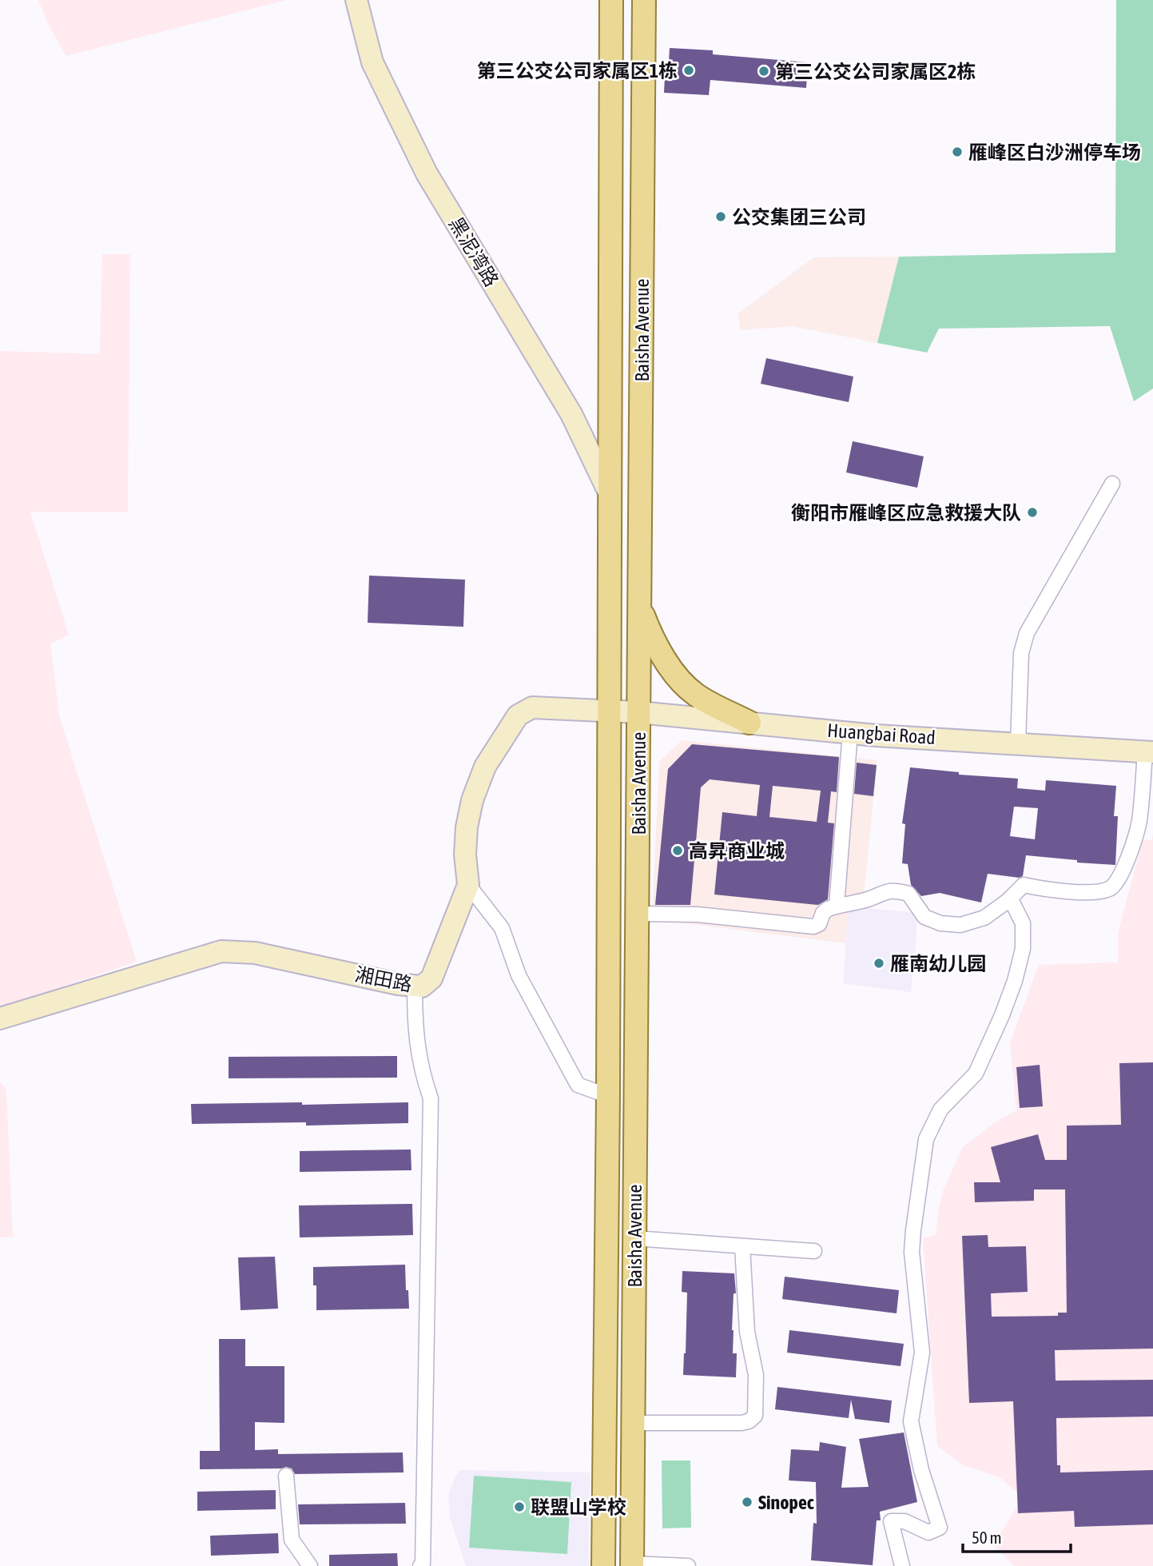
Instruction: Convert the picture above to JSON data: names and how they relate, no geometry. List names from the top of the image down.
{
  "streets": {
    "main road": ["Baisha Avenue"],
    "street": ["黑泥湾路", "Huangbai Road", "湘田路"]
  },
  "crossings": [
    ["黑泥湾路", "Baisha Avenue"],
    ["Baisha Avenue", "Huangbai Road"],
    ["Baisha Avenue", "湘田路"],
    ["Huangbai Road", "湘田路"]
  ],
  "places": [
    "第三公交公司家属区1栋",
    "第三公交公司家属区2栋",
    "雁峰区白沙洲停车场",
    "公交集团三公司",
    "衡阳市雁峰区应急救援大队",
    "高昇商业城",
    "雁南幼儿园",
    "Sinopec",
    "联盟山学校"
  ],
  "scale_bar": "50 m"
}
